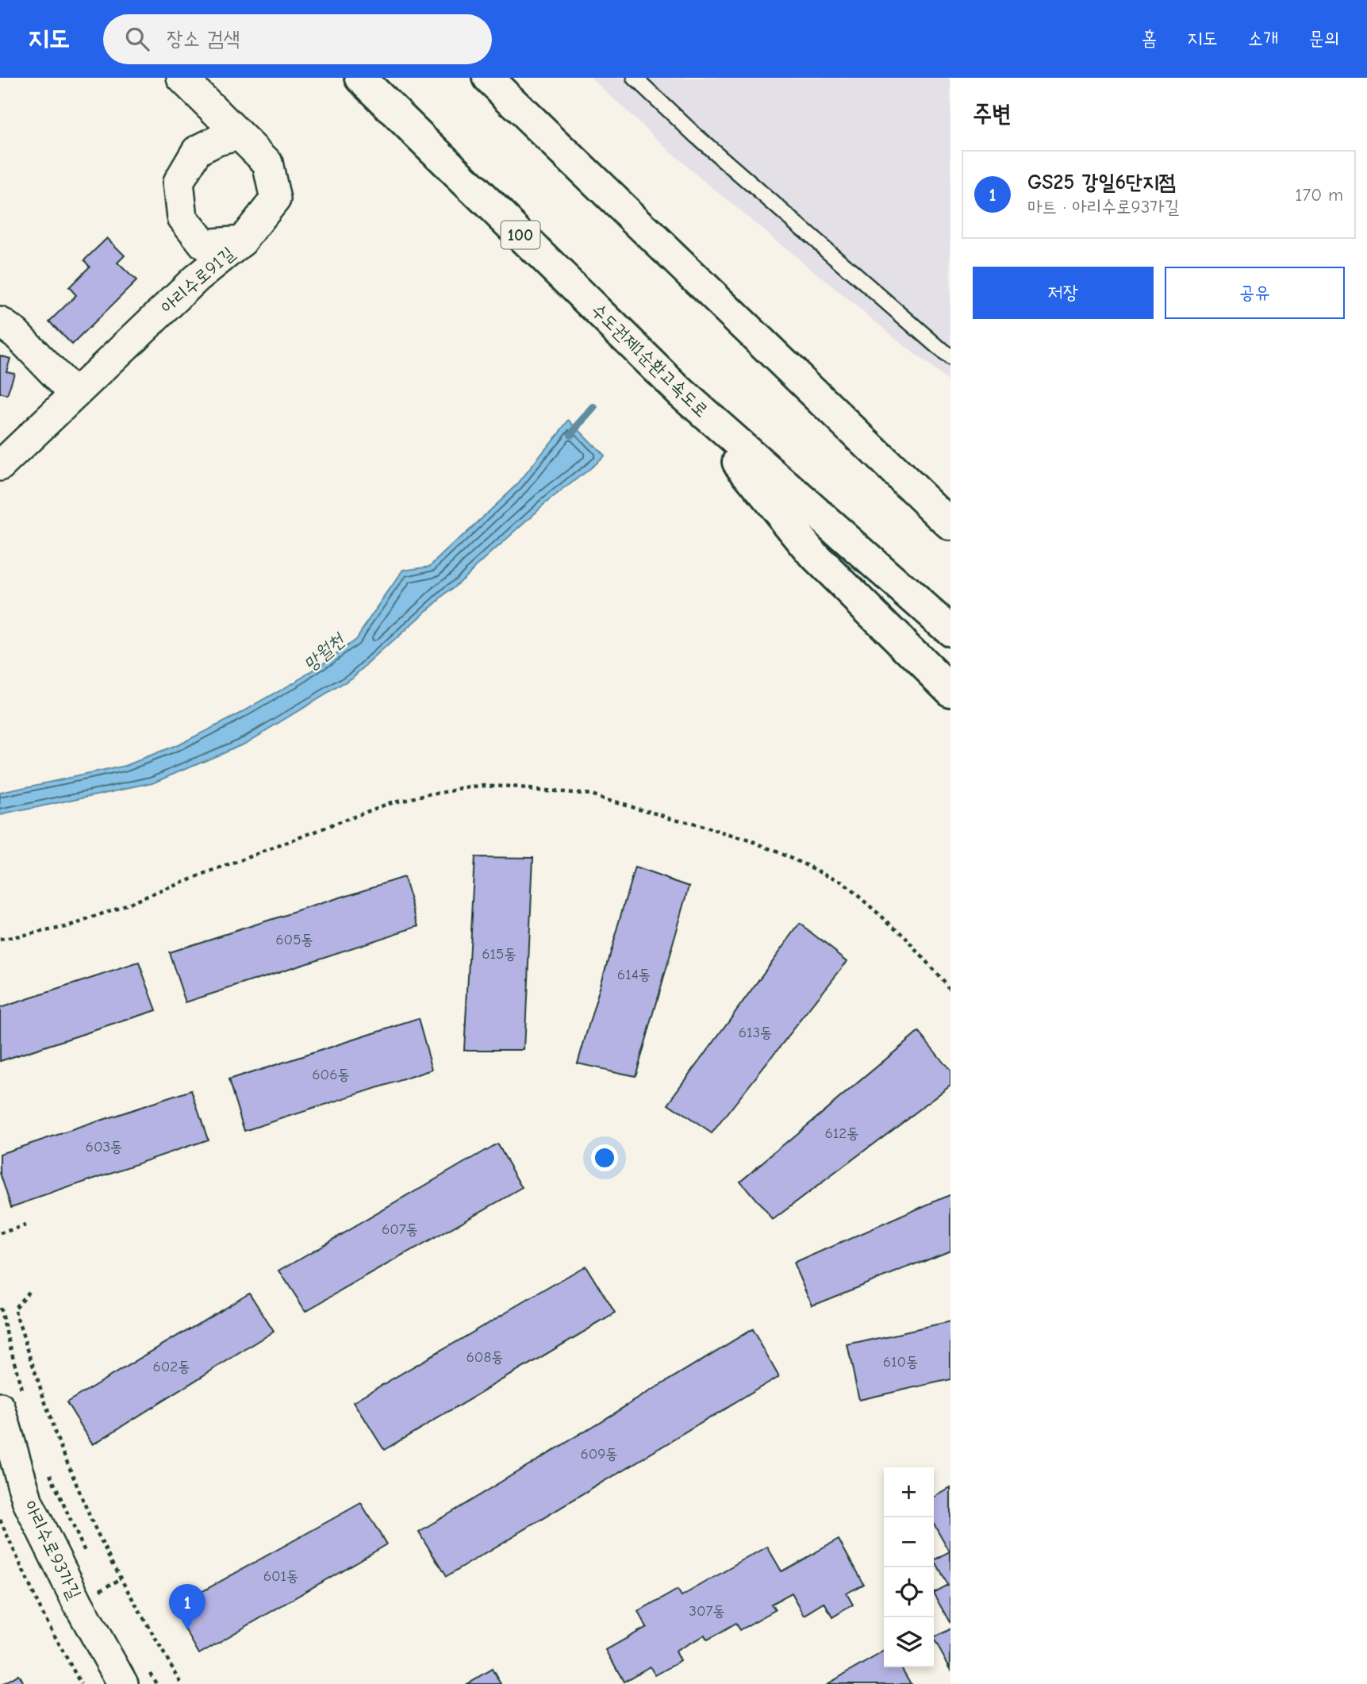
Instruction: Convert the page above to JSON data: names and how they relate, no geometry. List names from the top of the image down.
{
  "streets": {
    "highway": ["100", "수도권제1순환고속도로"],
    "street": ["아리수로91길", "아리수로93가길"]
  },
  "water": ["망월천"],
  "house_numbers": [
    "605동",
    "615동",
    "614동",
    "613동",
    "606동",
    "612동",
    "603동",
    "607동",
    "608동",
    "610동",
    "602동",
    "609동",
    "601동",
    "307동"
  ],
  "page": {
    "header": "지도",
    "search": "장소 검색",
    "nav": [
      "홈",
      "지도",
      "소개",
      "문의"
    ],
    "heading": "주변",
    "list": [
      {
        "mark": "1",
        "name": "GS25 강일6단지점",
        "note": "마트 · 아리수로93가길",
        "value": "170 m"
      }
    ],
    "buttons": ["저장", "공유"],
    "map_buttons": ["+", "−"],
    "pins": "1"
  }
}
